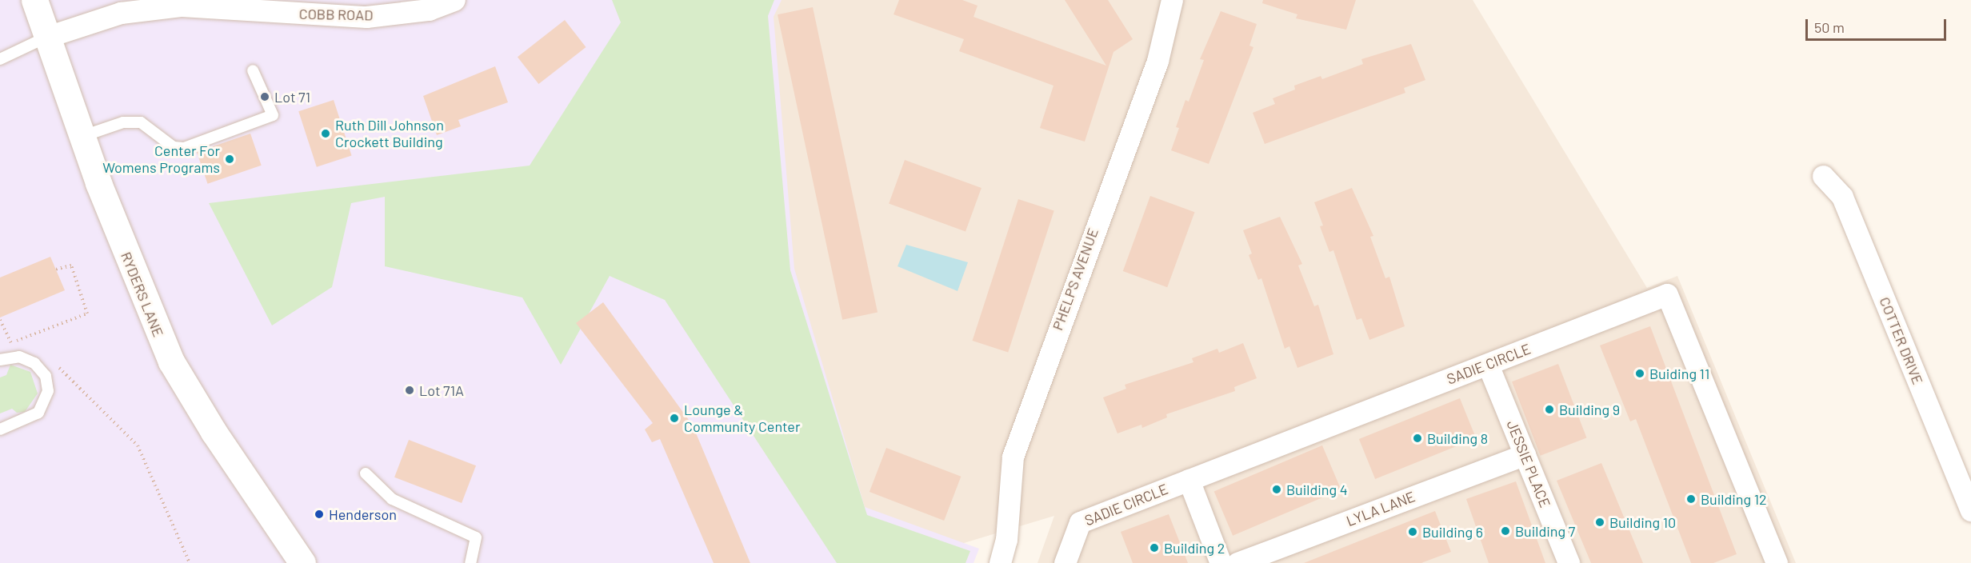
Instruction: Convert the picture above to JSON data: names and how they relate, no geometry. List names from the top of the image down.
{
  "streets": {
    "main road": ["RYDERS LANE"],
    "street": [
      "COBB ROAD",
      "PHELPS AVENUE",
      "COTTER DRIVE",
      "SADIE CIRCLE",
      "JESSIE PLACE",
      "LYLA LANE"
    ]
  },
  "crossings": [
    ["COBB ROAD", "RYDERS LANE"],
    ["SADIE CIRCLE", "JESSIE PLACE"],
    ["JESSIE PLACE", "LYLA LANE"]
  ],
  "places": [
    "Lot 71",
    "Ruth Dill Johnson Crockett Building",
    "Center For Womens Programs",
    "Buiding 11",
    "Lot 71A",
    "Building 9",
    "Lounge & Community Center",
    "Building 8",
    "Building 4",
    "Building 12",
    "Henderson",
    "Building 10",
    "Building 7",
    "Building 6",
    "Building 2"
  ],
  "scale_bar": "50 m"
}
